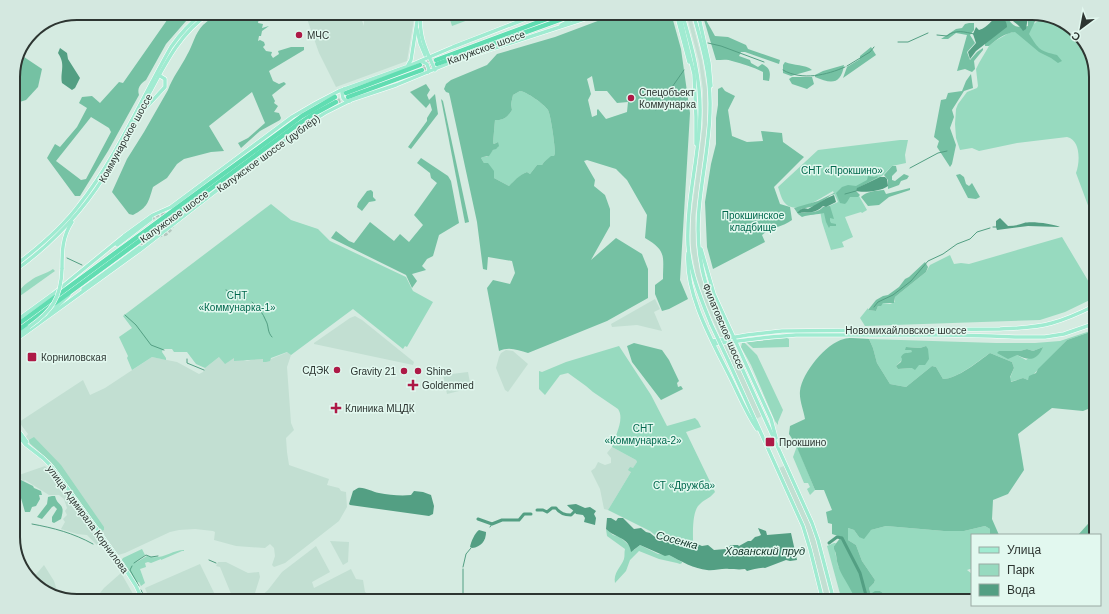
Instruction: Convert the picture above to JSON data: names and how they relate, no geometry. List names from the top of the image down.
{
  "streets": {
    "highway": ["Калужское шоссе"],
    "main road": [
      "Коммунарское шоссе",
      "Калужское шоссе (дублёр)",
      "Филатовское шоссе",
      "Новомихайловское шоссе",
      "улица Адмирала Корнилова"
    ]
  },
  "water": ["Сосенка", "Хованский пруд"],
  "parks": [
    "СНТ «Прокшино»",
    "Прокшинское кладбище",
    "СНТ «Коммунарка-1»",
    "СНТ «Коммунарка-2»",
    "СТ «Дружба»"
  ],
  "places": {
    "other": [
      "МЧС",
      "Спецобъект Коммунарка",
      "СДЭК",
      "Gravity 21",
      "Shine"
    ],
    "transit": ["Корниловская", "Прокшино"],
    "health": ["Goldenmed", "Клиника МЦДК"]
  },
  "legend": ["Улица", "Парк", "Вода"],
  "north": "bottom left"
}
